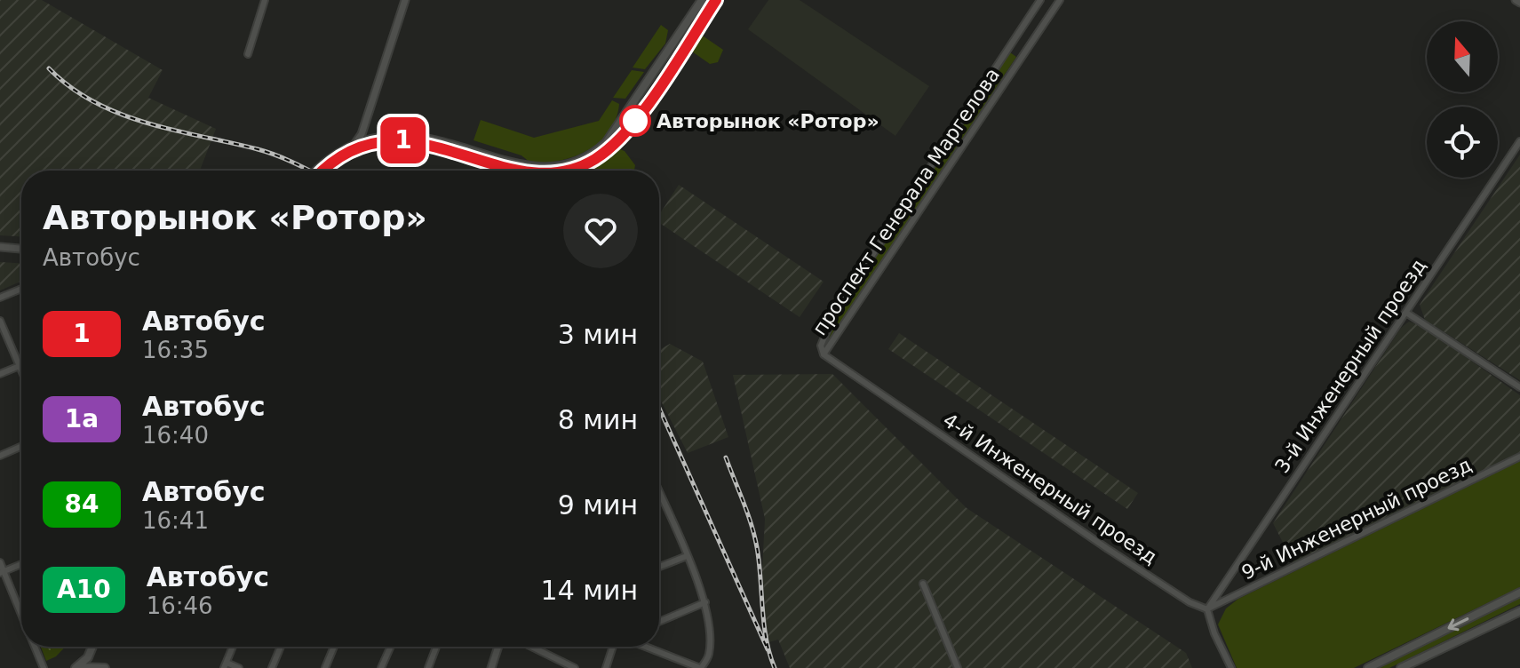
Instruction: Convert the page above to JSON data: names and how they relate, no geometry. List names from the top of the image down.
{
  "streets": {
    "street": [
      "проспект Генерала Маргелова",
      "3-й Инженерный проезд",
      "4-й Инженерный проезд",
      "9-й Инженерный проезд"
    ]
  },
  "crossings": [
    ["проспект Генерала Маргелова", "4-й Инженерный проезд"],
    ["3-й Инженерный проезд", "4-й Инженерный проезд"],
    ["3-й Инженерный проезд", "9-й Инженерный проезд"],
    ["4-й Инженерный проезд", "9-й Инженерный проезд"]
  ],
  "places": ["Авторынок «Ротор»"],
  "lines": ["bus line 1"],
  "north": "top",
  "page": {
    "on_map": "1",
    "heading": ["Авторынок «Ротор»", "Автобус"],
    "list": [
      {
        "mark": "1",
        "name": "Автобус",
        "note": "16:35",
        "value": "3 мин"
      },
      {
        "mark": "1а",
        "name": "Автобус",
        "note": "16:40",
        "value": "8 мин"
      },
      {
        "mark": "84",
        "name": "Автобус",
        "note": "16:41",
        "value": "9 мин"
      },
      {
        "mark": "А10",
        "name": "Автобус",
        "note": "16:46",
        "value": "14 мин"
      }
    ]
  }
}
